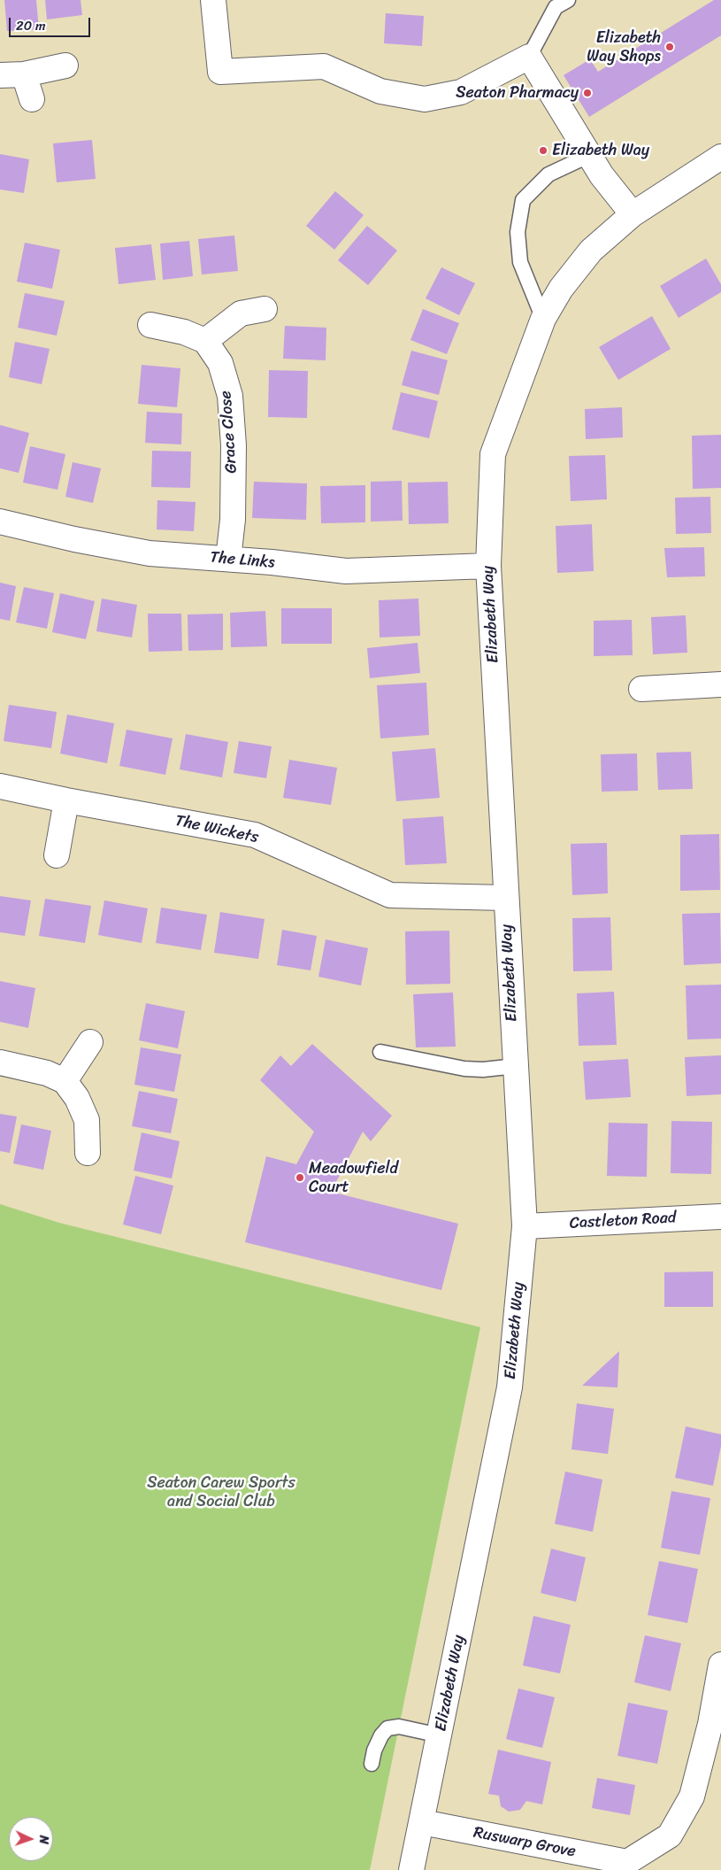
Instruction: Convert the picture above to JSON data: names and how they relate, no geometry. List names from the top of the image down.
{
  "streets": {
    "street": [
      "Grace Close",
      "The Links",
      "Elizabeth Way",
      "The Wickets",
      "Castleton Road",
      "Ruswarp Grove"
    ]
  },
  "crossings": [
    ["Grace Close", "The Links"],
    ["The Links", "Elizabeth Way"],
    ["Elizabeth Way", "The Wickets"],
    ["Elizabeth Way", "Castleton Road"],
    ["Elizabeth Way", "Ruswarp Grove"]
  ],
  "parks": ["Seaton Carew Sports and Social Club"],
  "places": [
    "Elizabeth Way Shops",
    "Seaton Pharmacy",
    "Elizabeth Way",
    "Meadowfield Court"
  ],
  "scale_bar": "20 m",
  "north": "right"
}
